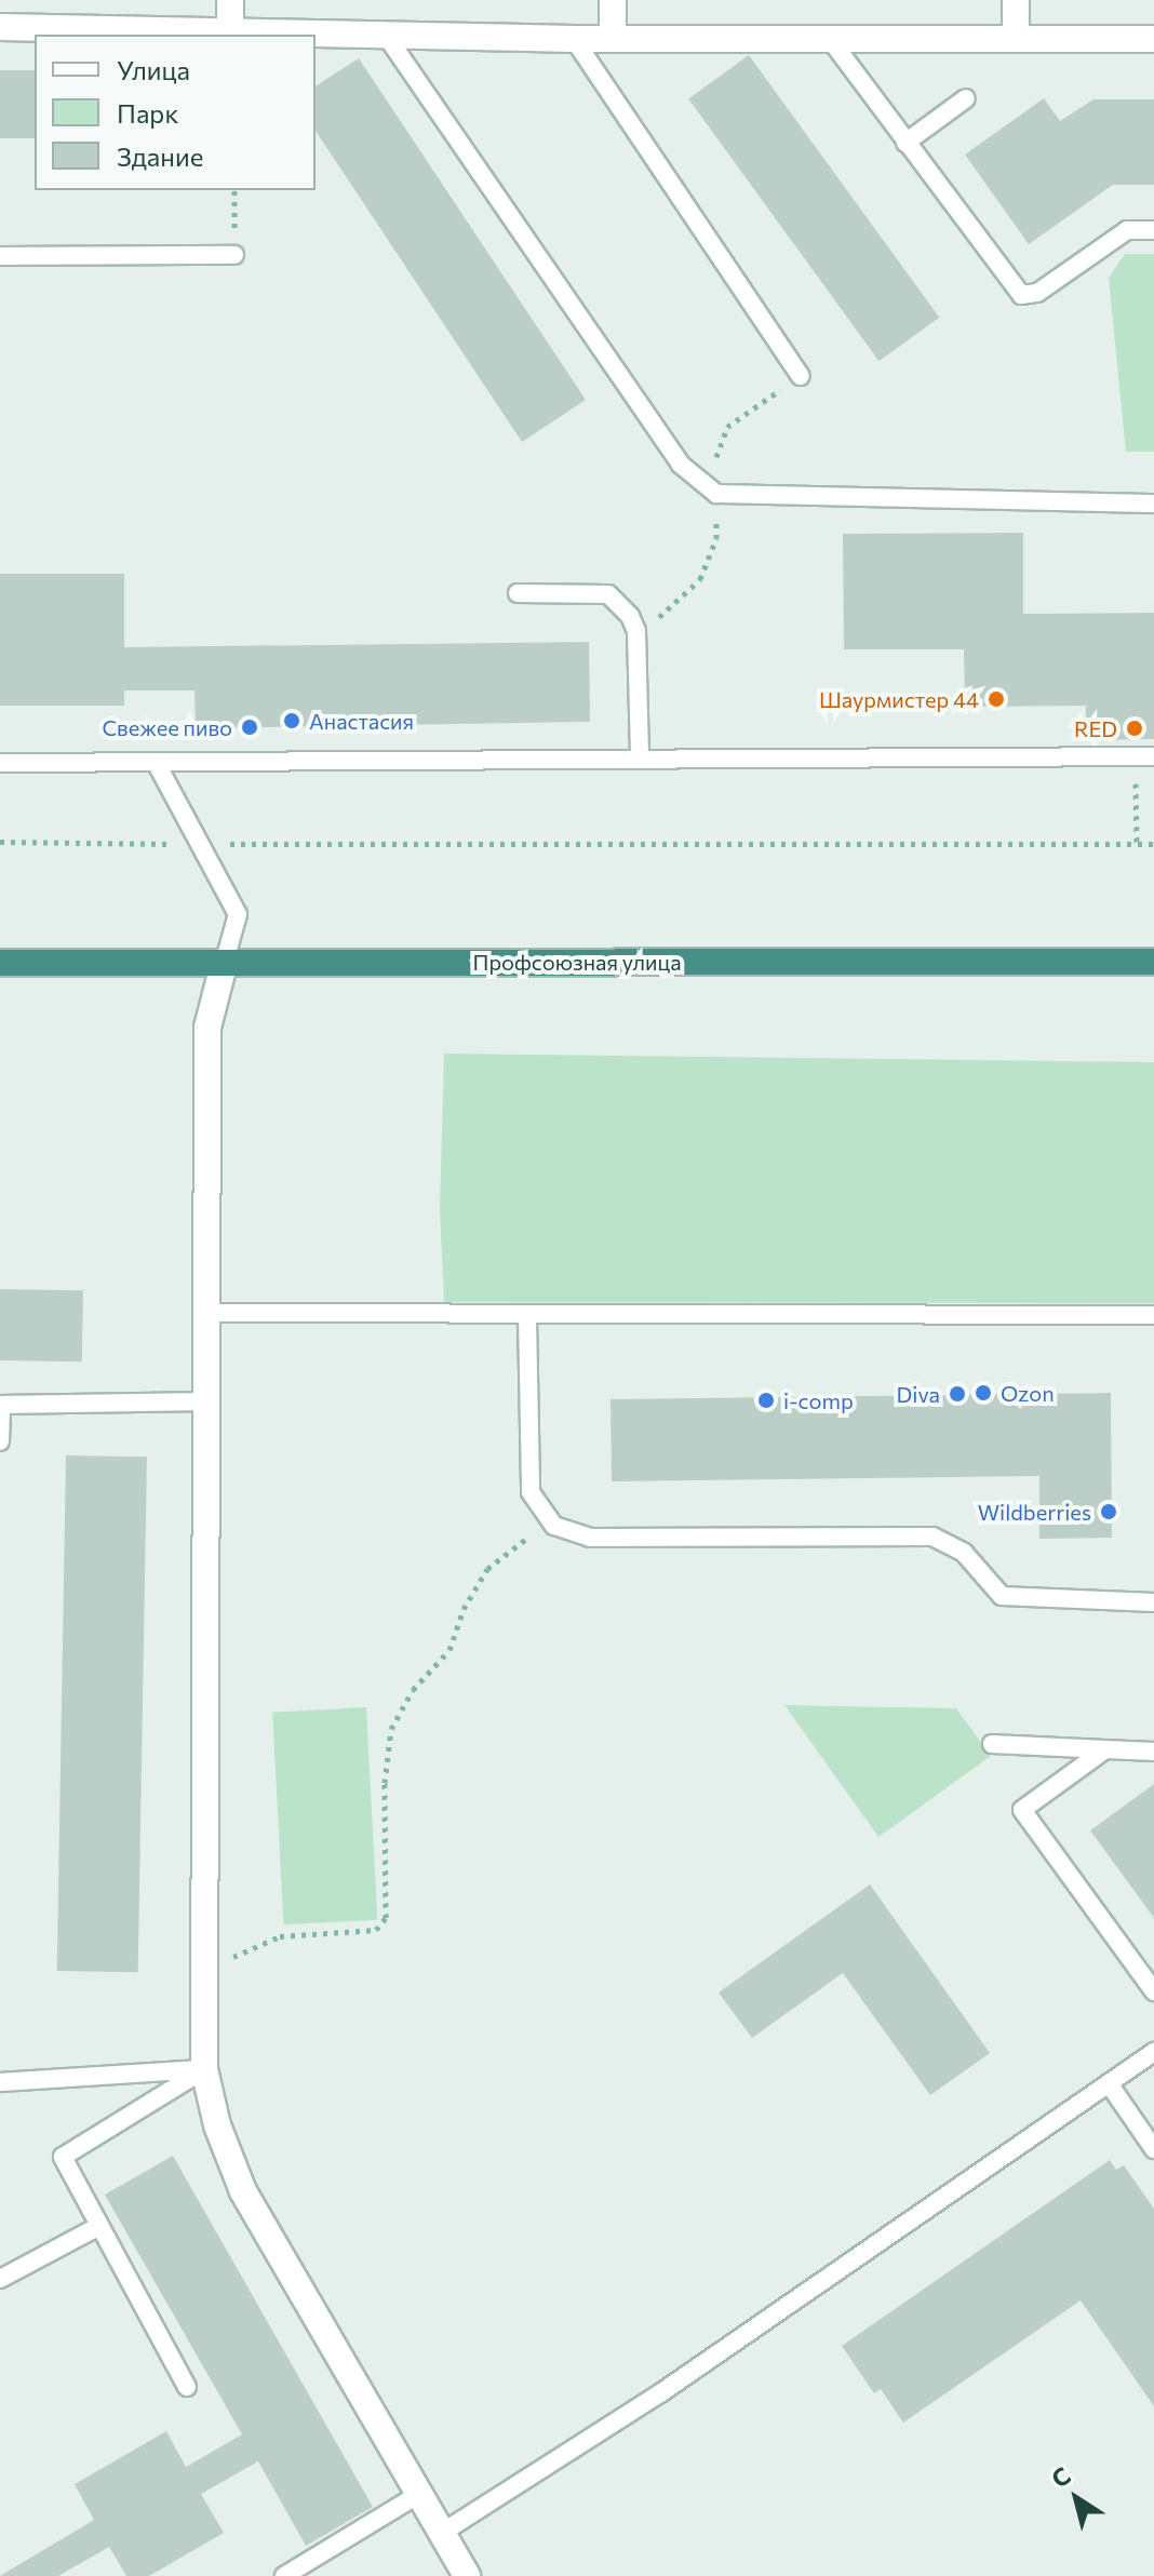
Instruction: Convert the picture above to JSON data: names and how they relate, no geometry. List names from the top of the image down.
{
  "streets": {
    "highway": ["Профсоюзная улица"]
  },
  "places": [
    "Шаурмистер 44",
    "Анастасия",
    "Свежее пиво",
    "RED",
    "Ozon",
    "Diva",
    "i-comp",
    "Wildberries"
  ],
  "legend": ["Улица", "Парк", "Здание"],
  "north": "top left"
}
